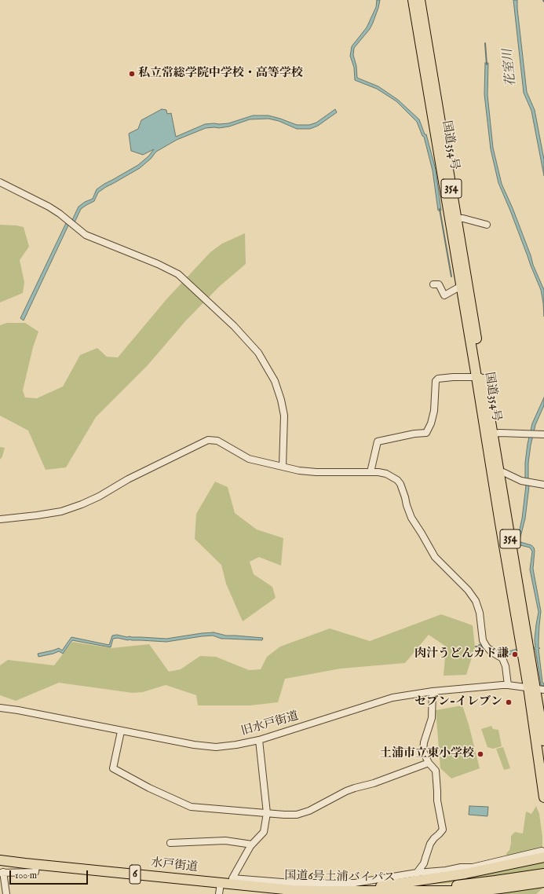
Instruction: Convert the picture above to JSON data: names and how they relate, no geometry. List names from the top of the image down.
{
  "streets": {
    "highway": [
      "国道354号",
      "354",
      "水戸街道",
      "6",
      "国道6号土浦バイパス"
    ],
    "street": ["旧水戸街道"]
  },
  "crossings": [
    ["国道354号", "旧水戸街道"],
    ["水戸街道", "国道6号土浦バイパス"]
  ],
  "water": ["花室川"],
  "places": [
    "私立常総学院中学校・高等学校",
    "肉汁うどんカド謙",
    "セブン-イレブン",
    "土浦市立東小学校"
  ],
  "scale_bar": "100 m"
}
